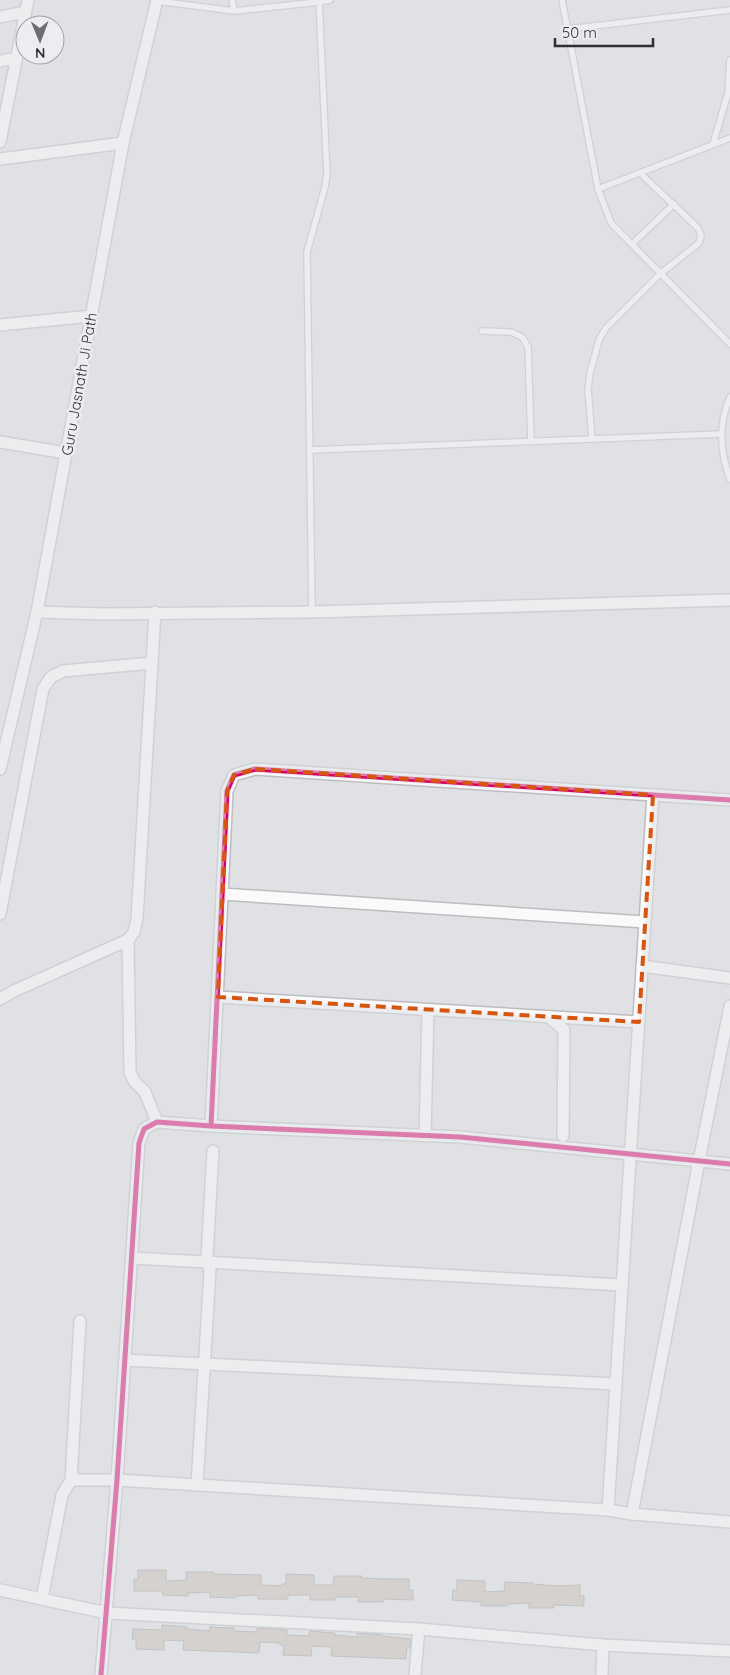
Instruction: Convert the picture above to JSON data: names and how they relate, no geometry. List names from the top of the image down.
{
  "streets": {
    "street": ["Guru Jasnath Ji Path"]
  },
  "scale_bar": "50 m",
  "north": "bottom"
}
